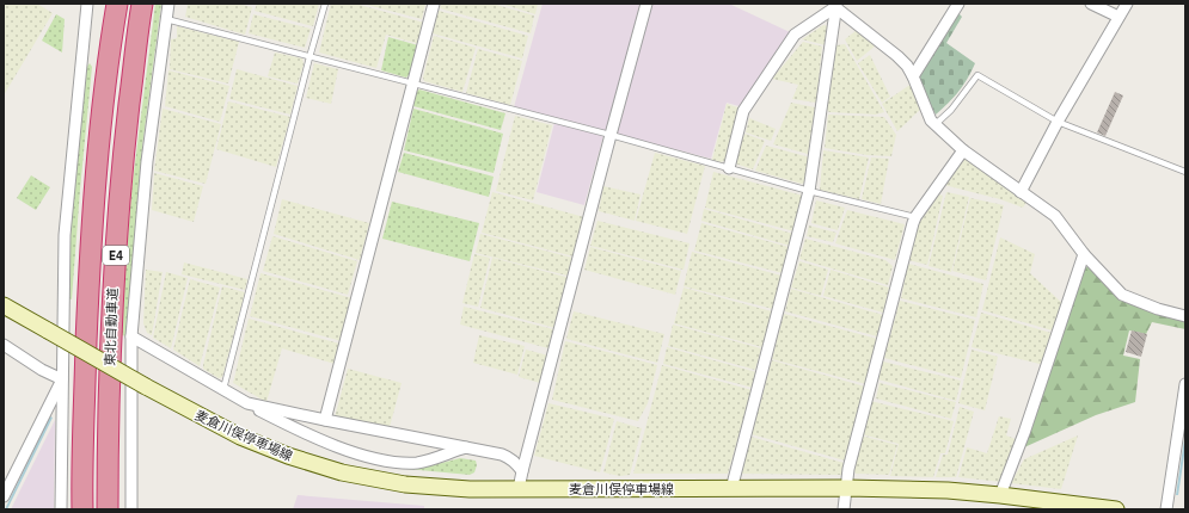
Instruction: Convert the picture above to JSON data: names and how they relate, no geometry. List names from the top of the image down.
{
  "streets": {
    "highway": ["E4", "東北自動車道"],
    "main road": ["麦倉川俣停車場線"]
  }
}
